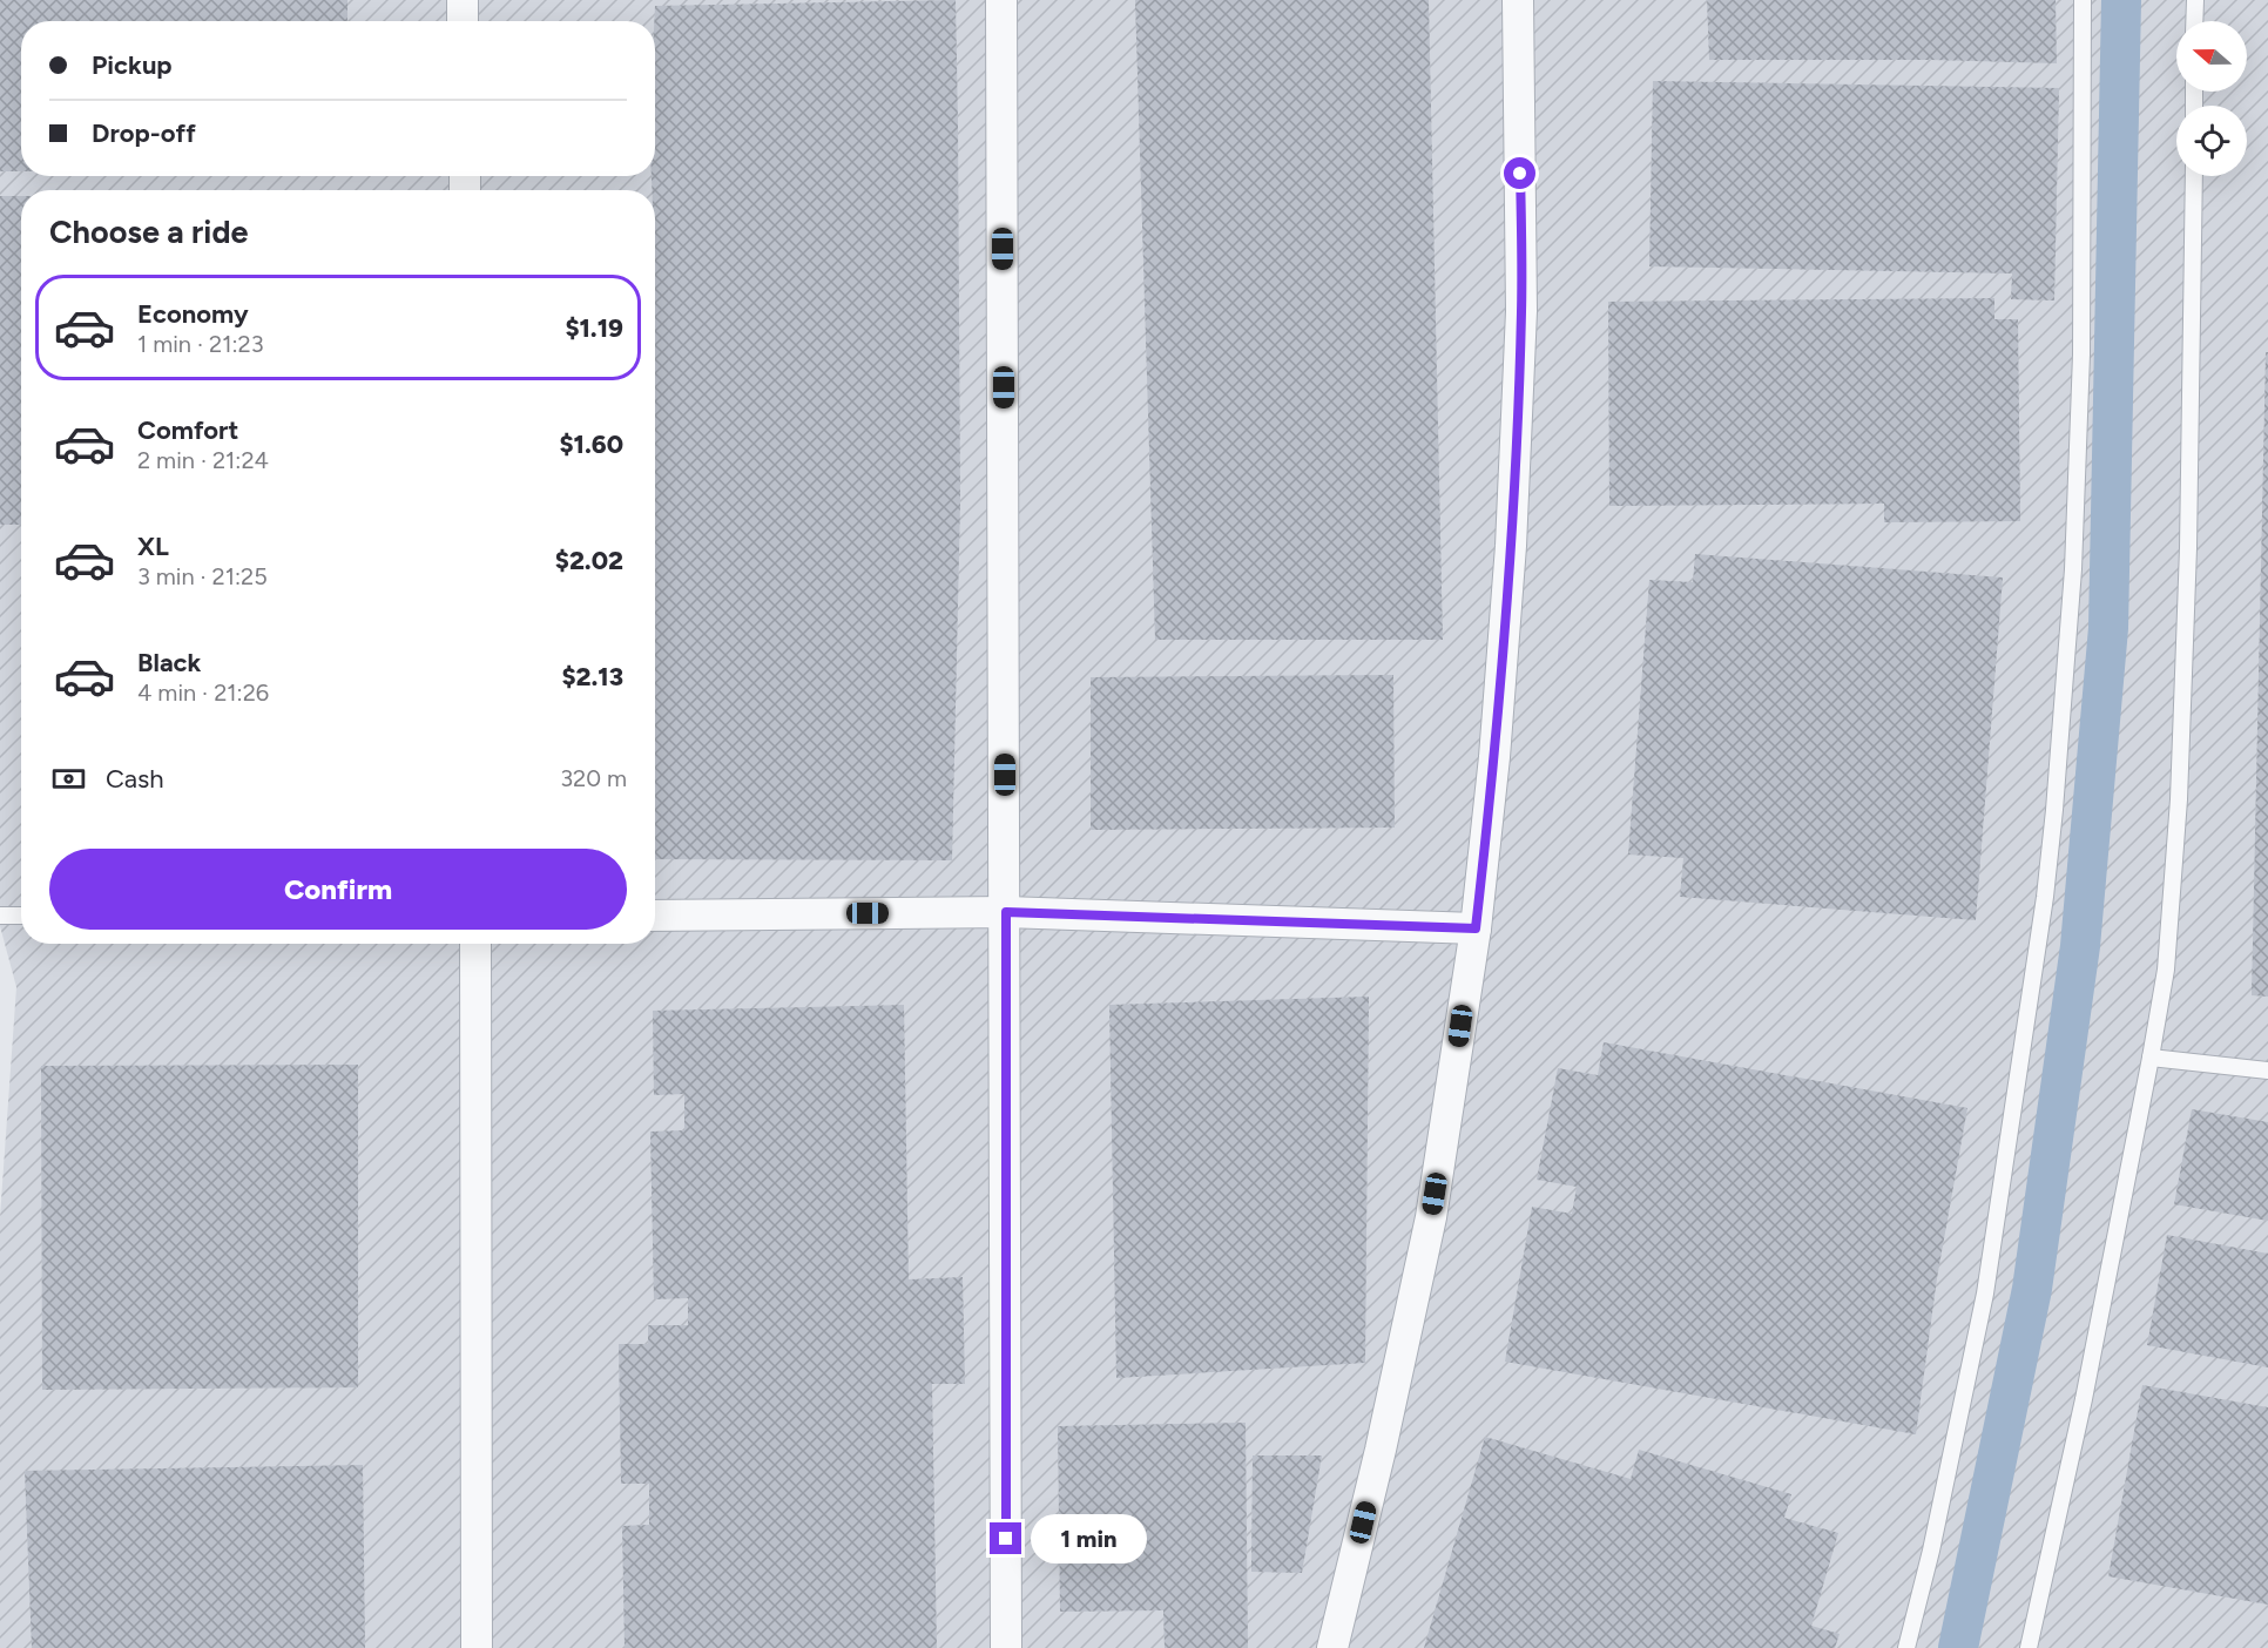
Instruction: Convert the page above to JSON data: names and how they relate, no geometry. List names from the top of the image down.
{
  "north": "left",
  "page": {
    "banner": ["Pickup", "Drop-off"],
    "heading": "Choose a ride",
    "list": [
      {
        "name": "Economy",
        "note": "1 min · 21:23",
        "value": "$1.19"
      },
      {
        "name": "Comfort",
        "note": "2 min · 21:24",
        "value": "$1.60"
      },
      {
        "name": "XL",
        "note": "3 min · 21:25",
        "value": "$2.02"
      },
      {
        "name": "Black",
        "note": "4 min · 21:26",
        "value": "$2.13"
      }
    ],
    "pay": ["Cash", "320 m"],
    "buttons": "Confirm",
    "bubble": "1 min"
  }
}
